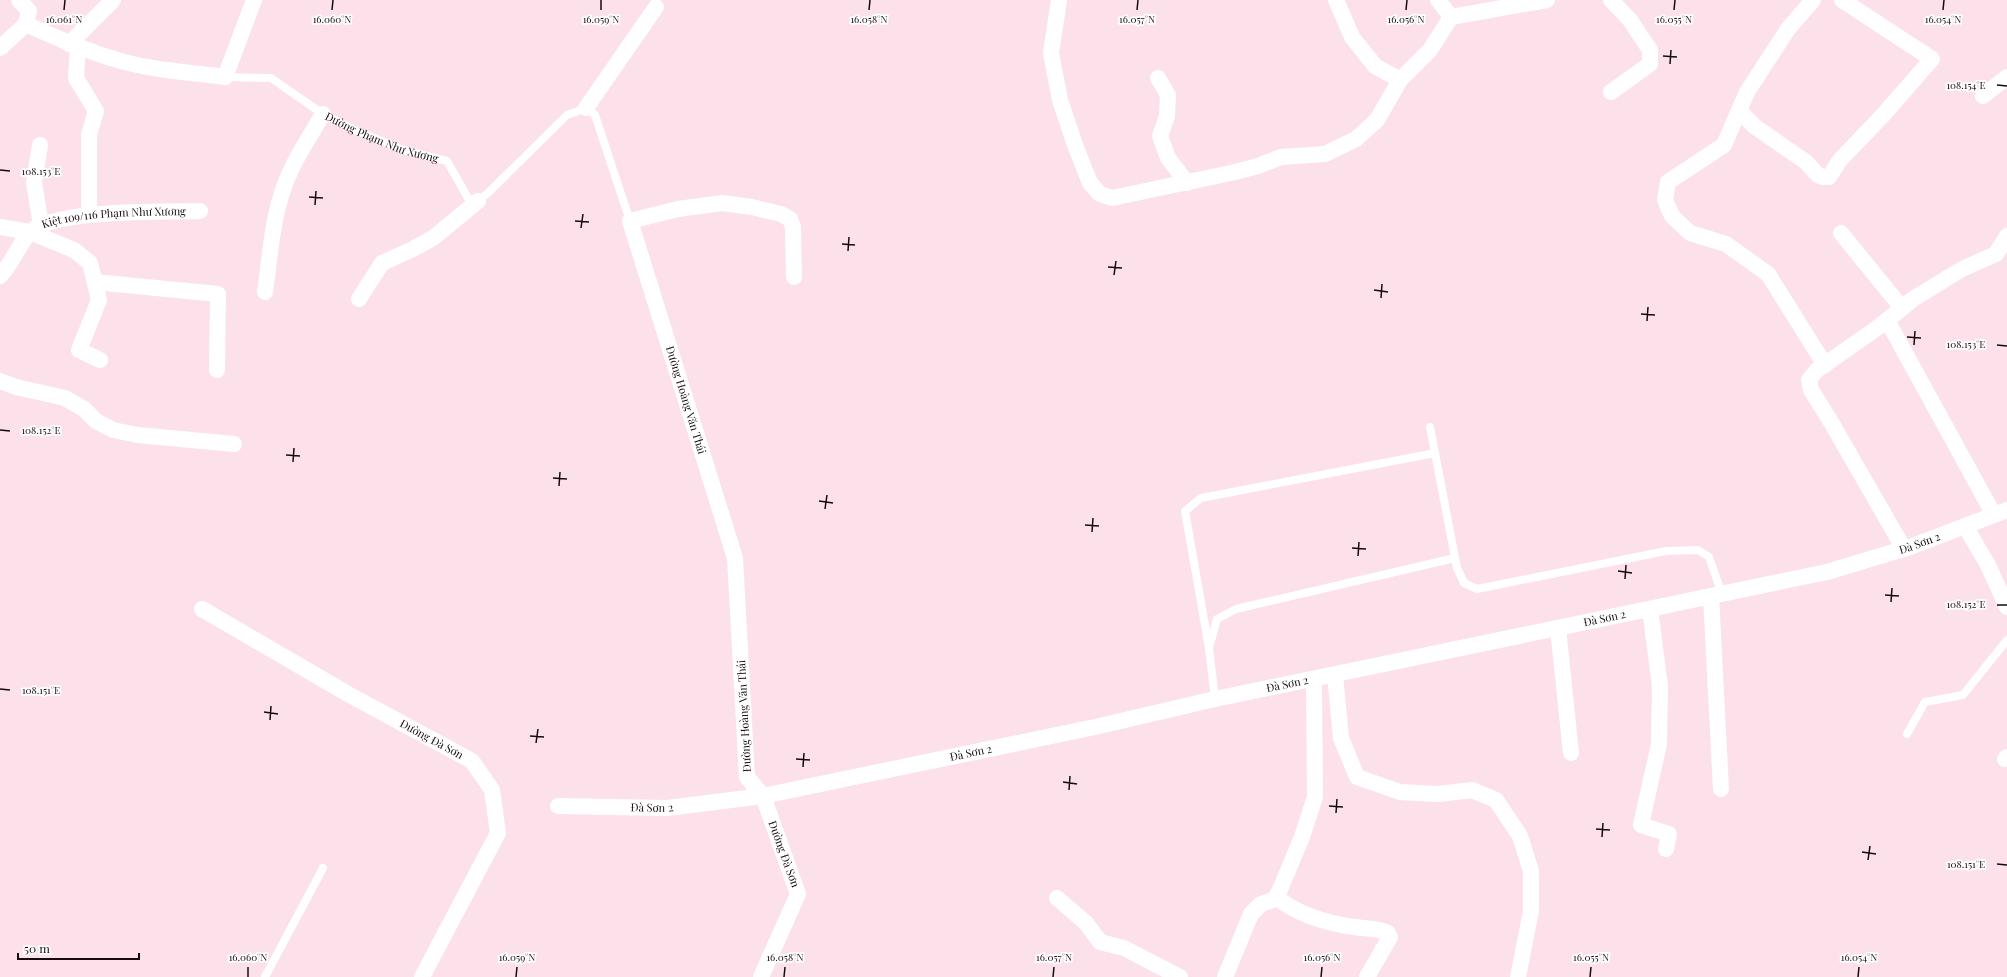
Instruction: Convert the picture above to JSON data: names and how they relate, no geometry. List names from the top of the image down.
{
  "streets": {
    "street": [
      "Đường Phạm Như Xương",
      "Kiệt 109/116 Phạm Như Xương",
      "Đường Hoàng Văn Thái",
      "Đà Sơn 2",
      "Đường Đà Sơn"
    ]
  },
  "crossings": [
    ["Đường Hoàng Văn Thái", "Đà Sơn 2"],
    ["Đường Hoàng Văn Thái", "Đường Đà Sơn"],
    ["Đà Sơn 2", "Đường Đà Sơn"]
  ],
  "scale_bar": "50 m",
  "coordinates": [
    "16.060°N",
    "16.059°N",
    "16.058°N",
    "16.057°N",
    "16.056°N",
    "16.055°N",
    "16.054°N",
    "16.061°N",
    "108.154°E",
    "108.153°E",
    "108.152°E",
    "108.151°E"
  ]
}
